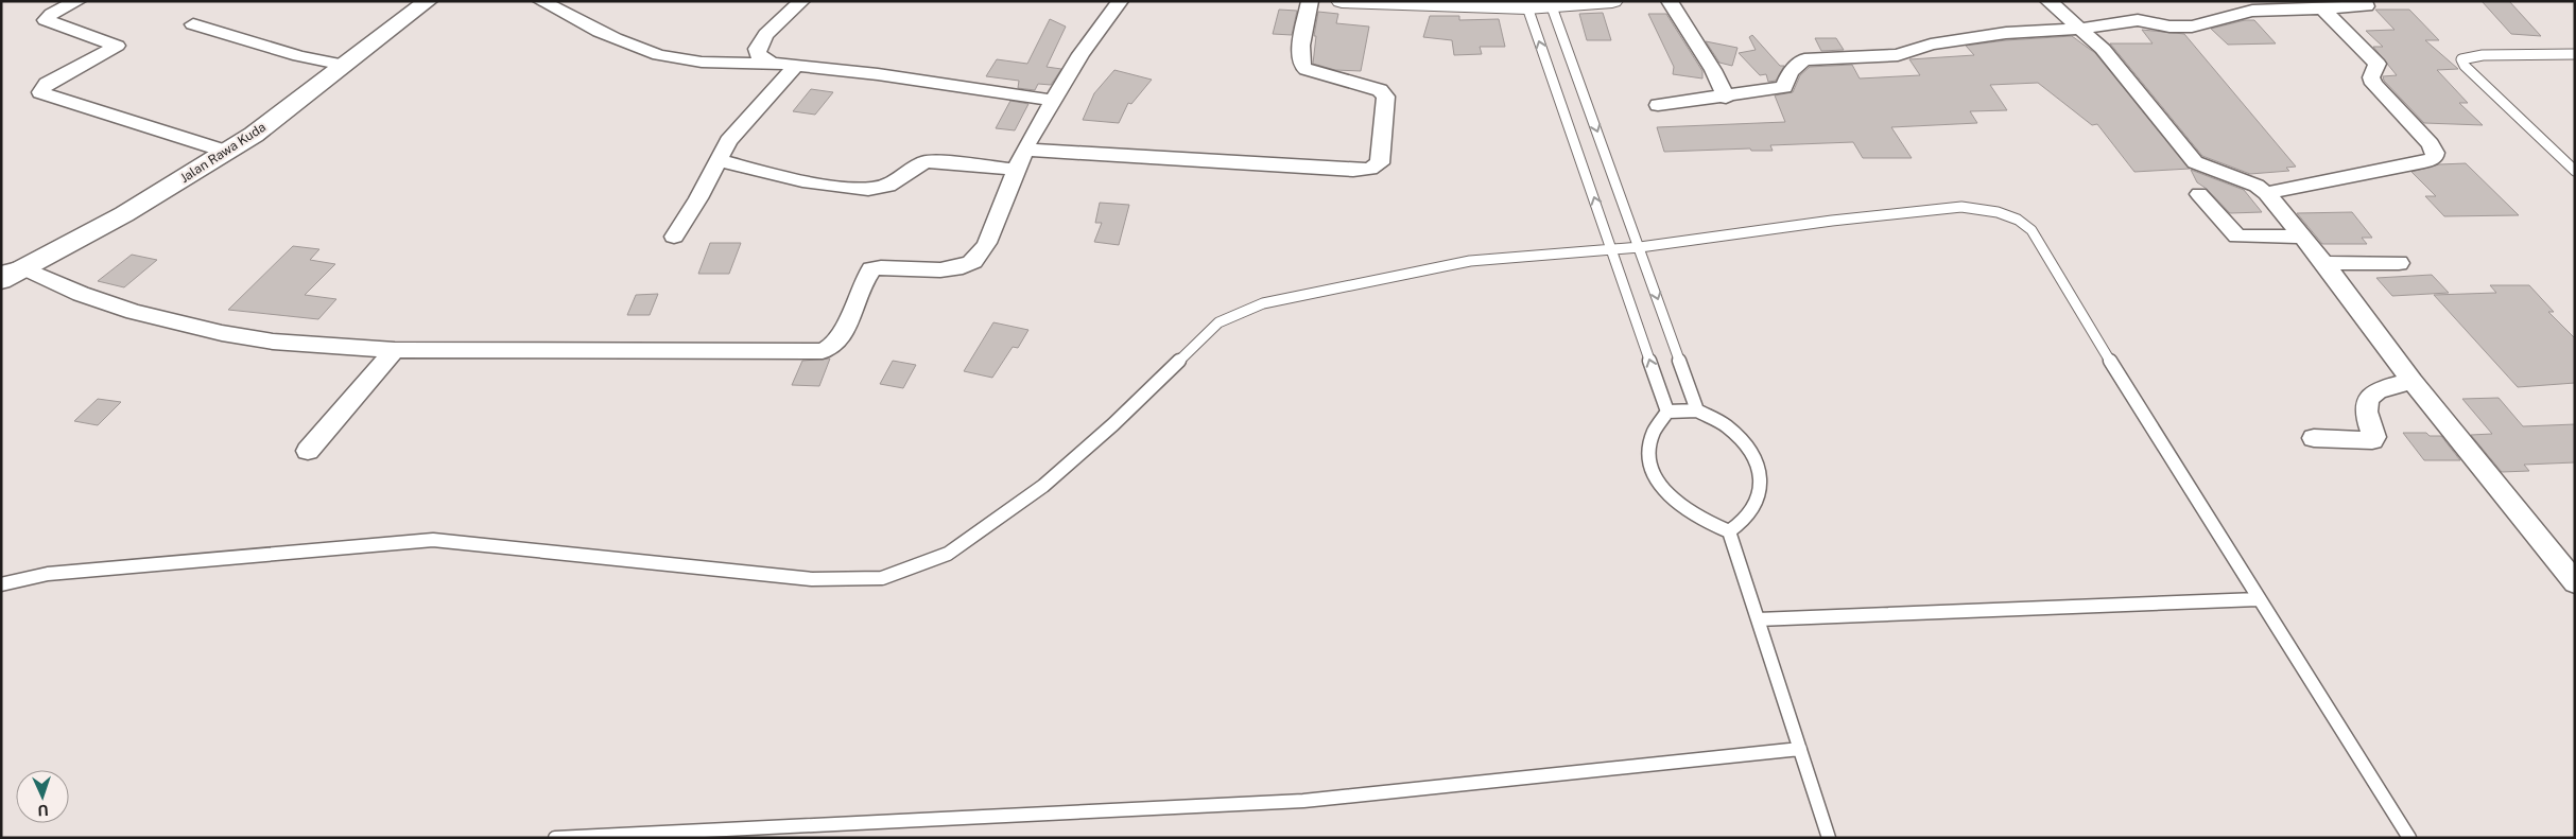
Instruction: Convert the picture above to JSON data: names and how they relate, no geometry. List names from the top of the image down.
{
  "streets": {
    "street": ["Jalan Rawa Kuda"]
  },
  "north": "bottom"
}
